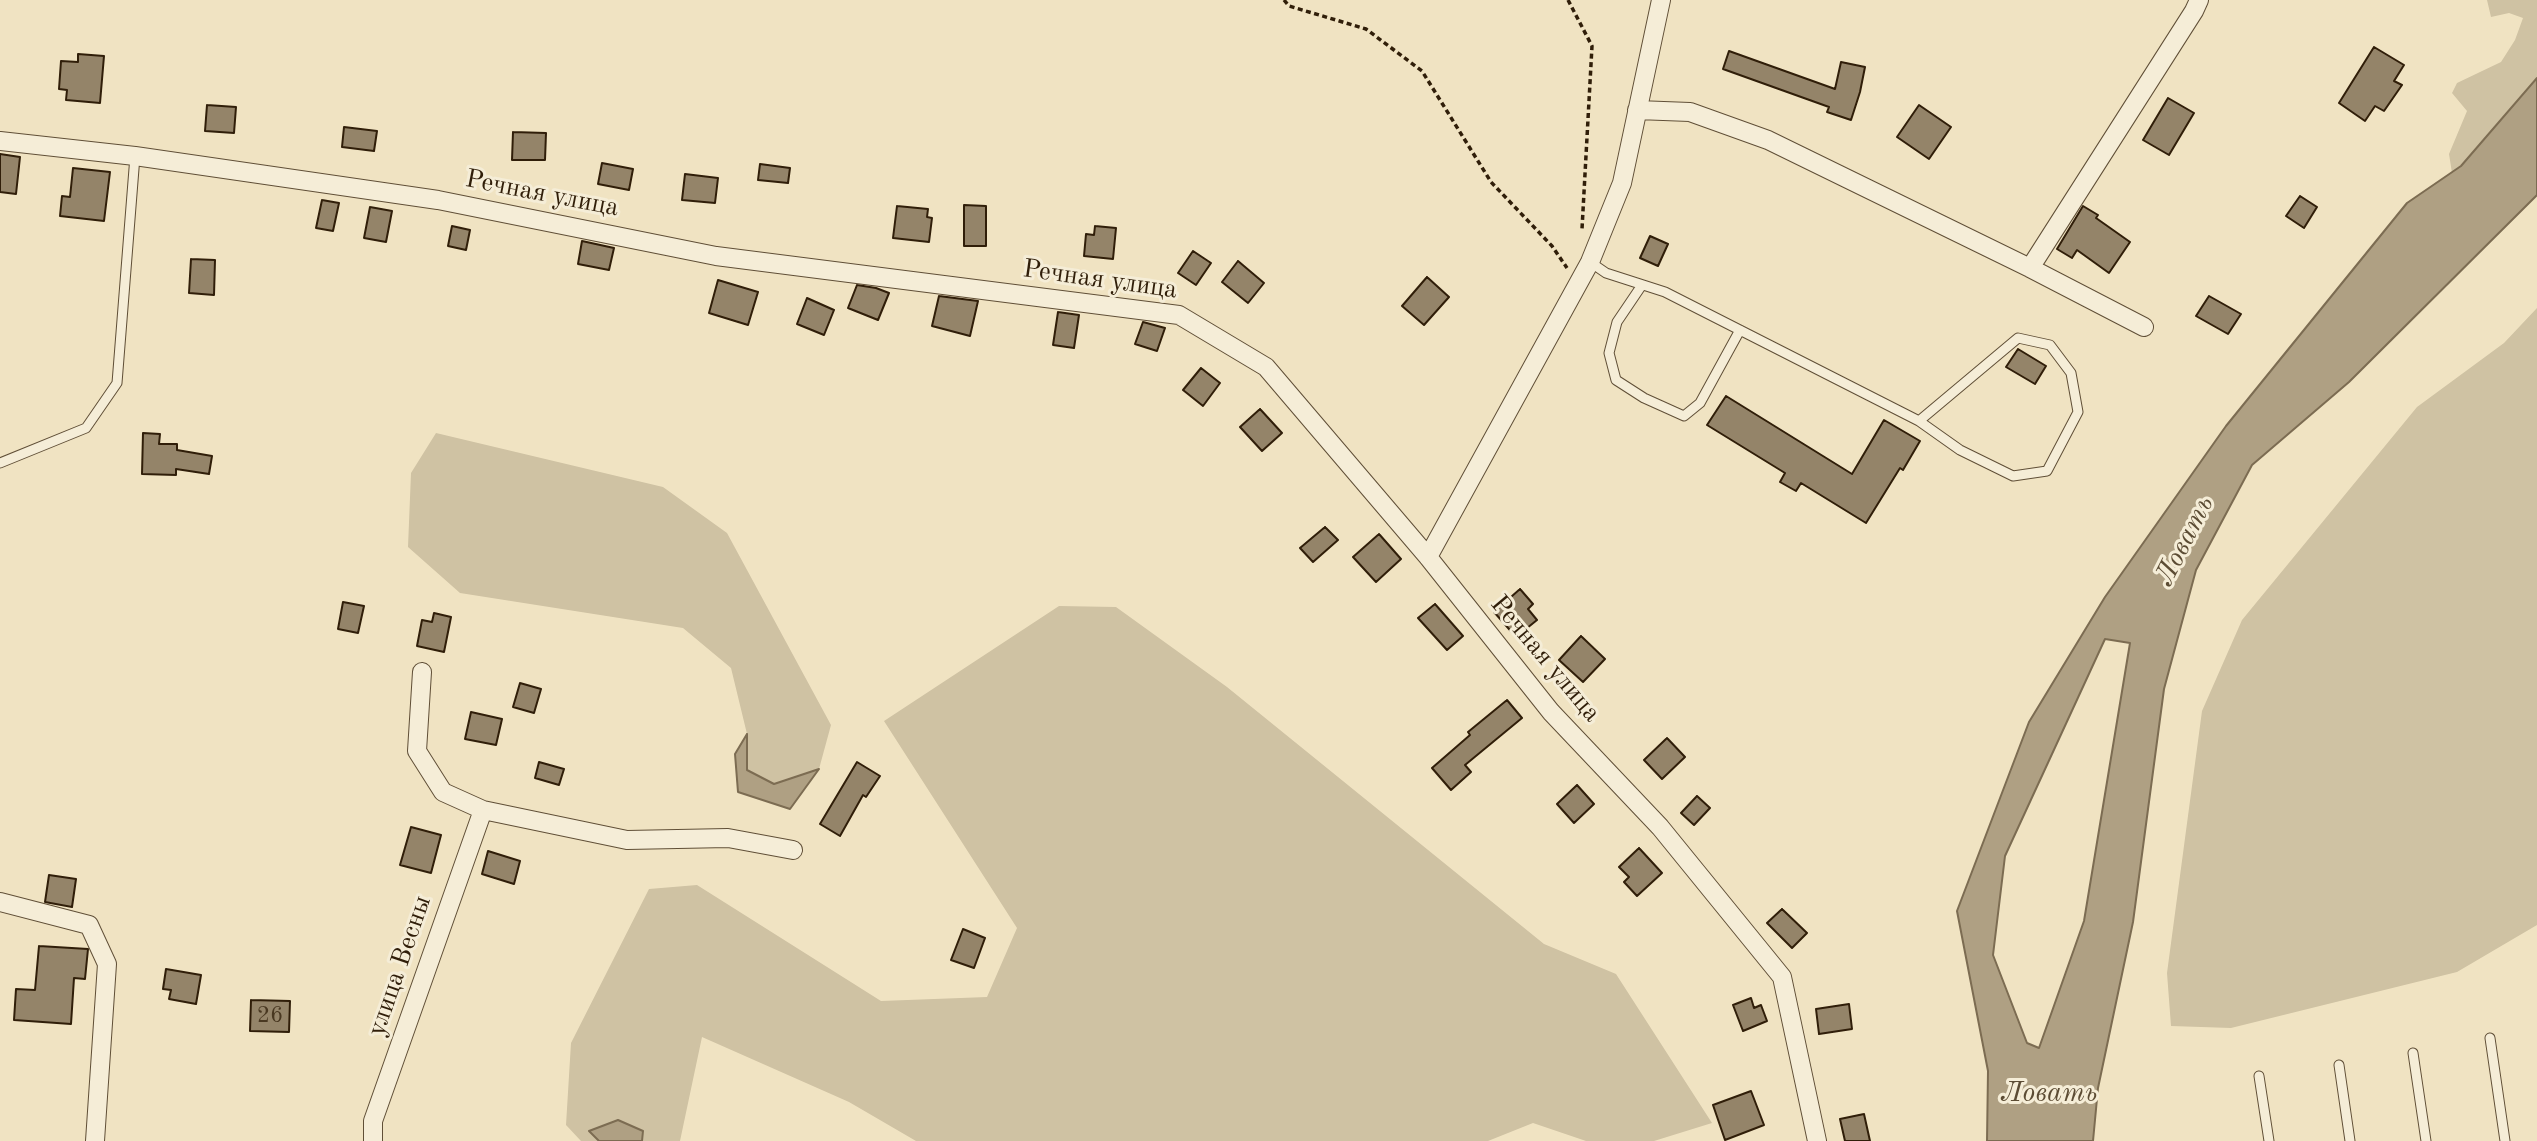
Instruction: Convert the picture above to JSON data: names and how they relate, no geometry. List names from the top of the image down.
{
  "streets": {
    "street": ["Речная улица", "улица Весны"]
  },
  "water": ["Ловать"],
  "house_numbers": ["26"]
}
